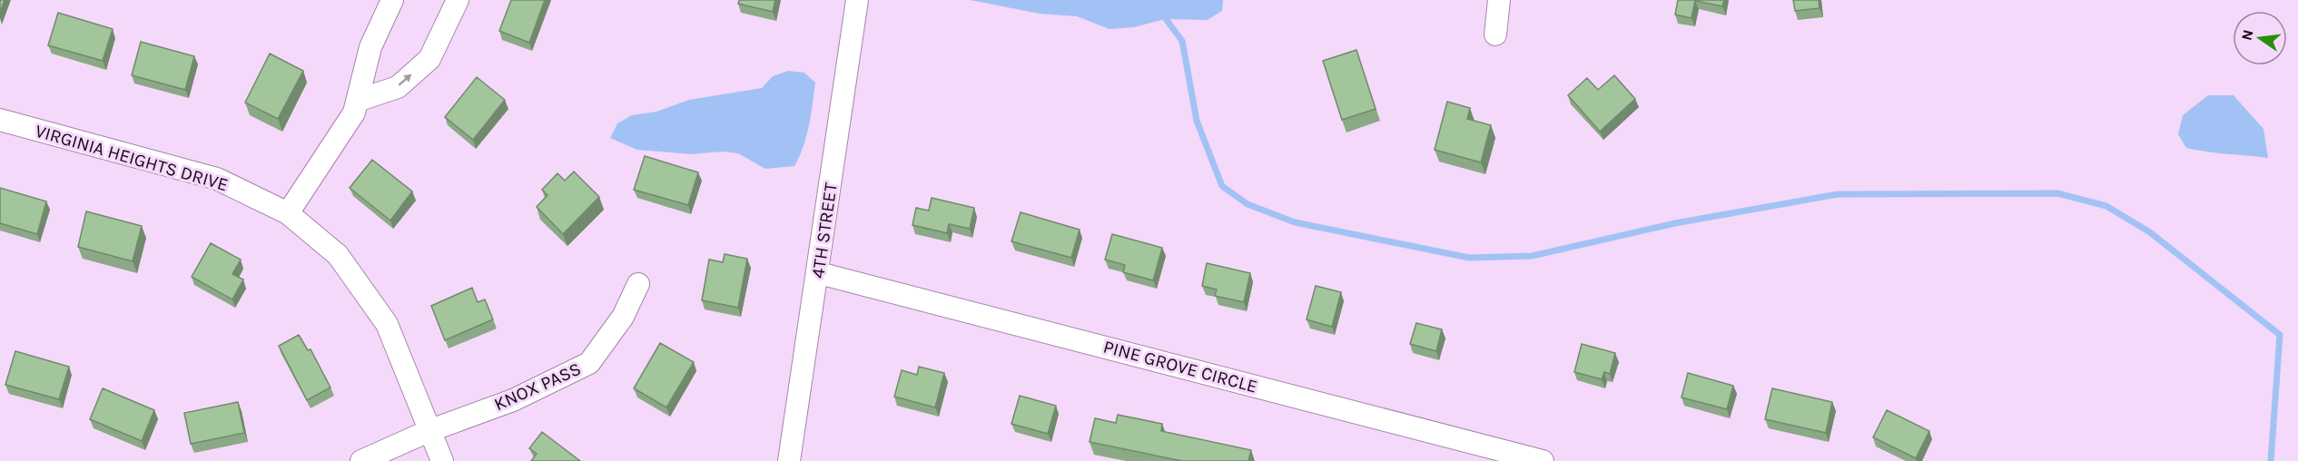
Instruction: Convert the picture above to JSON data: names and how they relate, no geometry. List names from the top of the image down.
{
  "streets": {
    "street": [
      "VIRGINIA HEIGHTS DRIVE",
      "4TH STREET",
      "PINE GROVE CIRCLE",
      "KNOX PASS"
    ]
  },
  "crossings": [
    ["VIRGINIA HEIGHTS DRIVE", "KNOX PASS"],
    ["4TH STREET", "PINE GROVE CIRCLE"]
  ],
  "north": "left"
}
